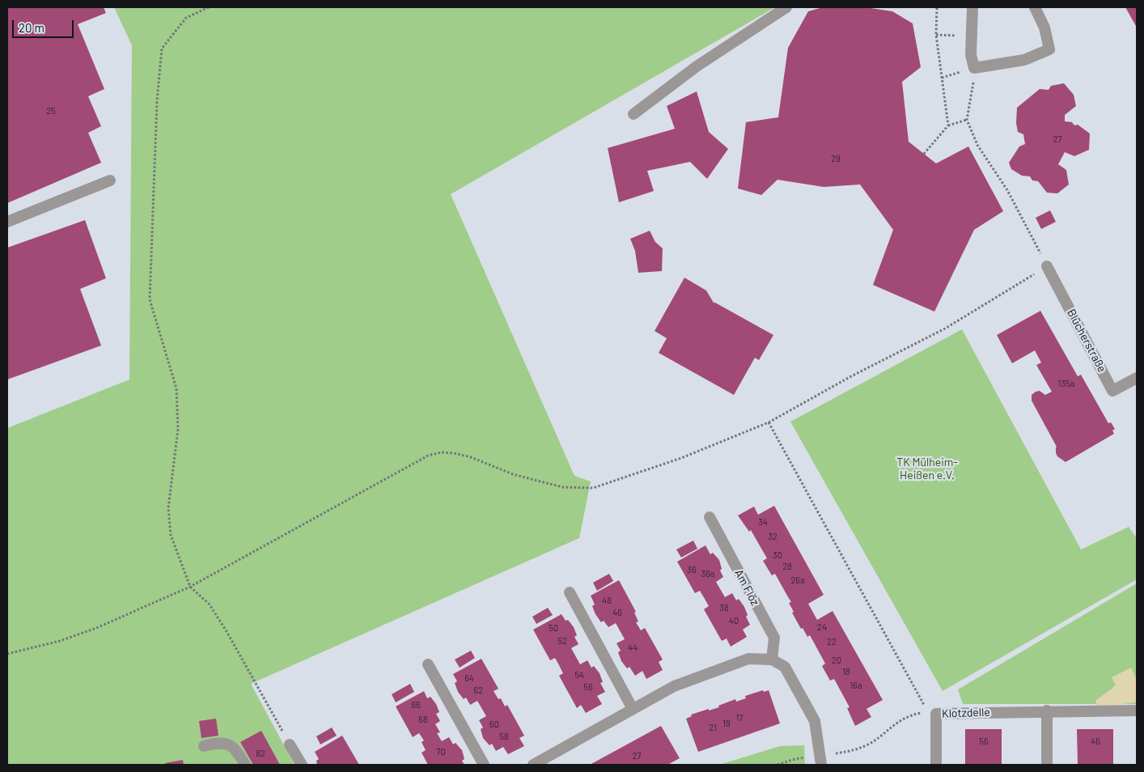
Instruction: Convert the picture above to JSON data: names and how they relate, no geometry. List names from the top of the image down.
{
  "streets": {
    "street": ["Blücherstraße", "Am Flöz", "Klotzdelle"]
  },
  "parks": ["TK Mülheim- Heißen e.V."],
  "house_numbers": [
    "25",
    "27",
    "29",
    "135a",
    "34",
    "32",
    "30",
    "28",
    "36",
    "36a",
    "26a",
    "48",
    "38",
    "46",
    "40",
    "24",
    "50",
    "52",
    "22",
    "44",
    "20",
    "18",
    "54",
    "64",
    "16a",
    "56",
    "62",
    "66",
    "17",
    "68",
    "19",
    "60",
    "21",
    "58",
    "56",
    "46",
    "70",
    "82",
    "27"
  ],
  "scale_bar": "20 m"
}
